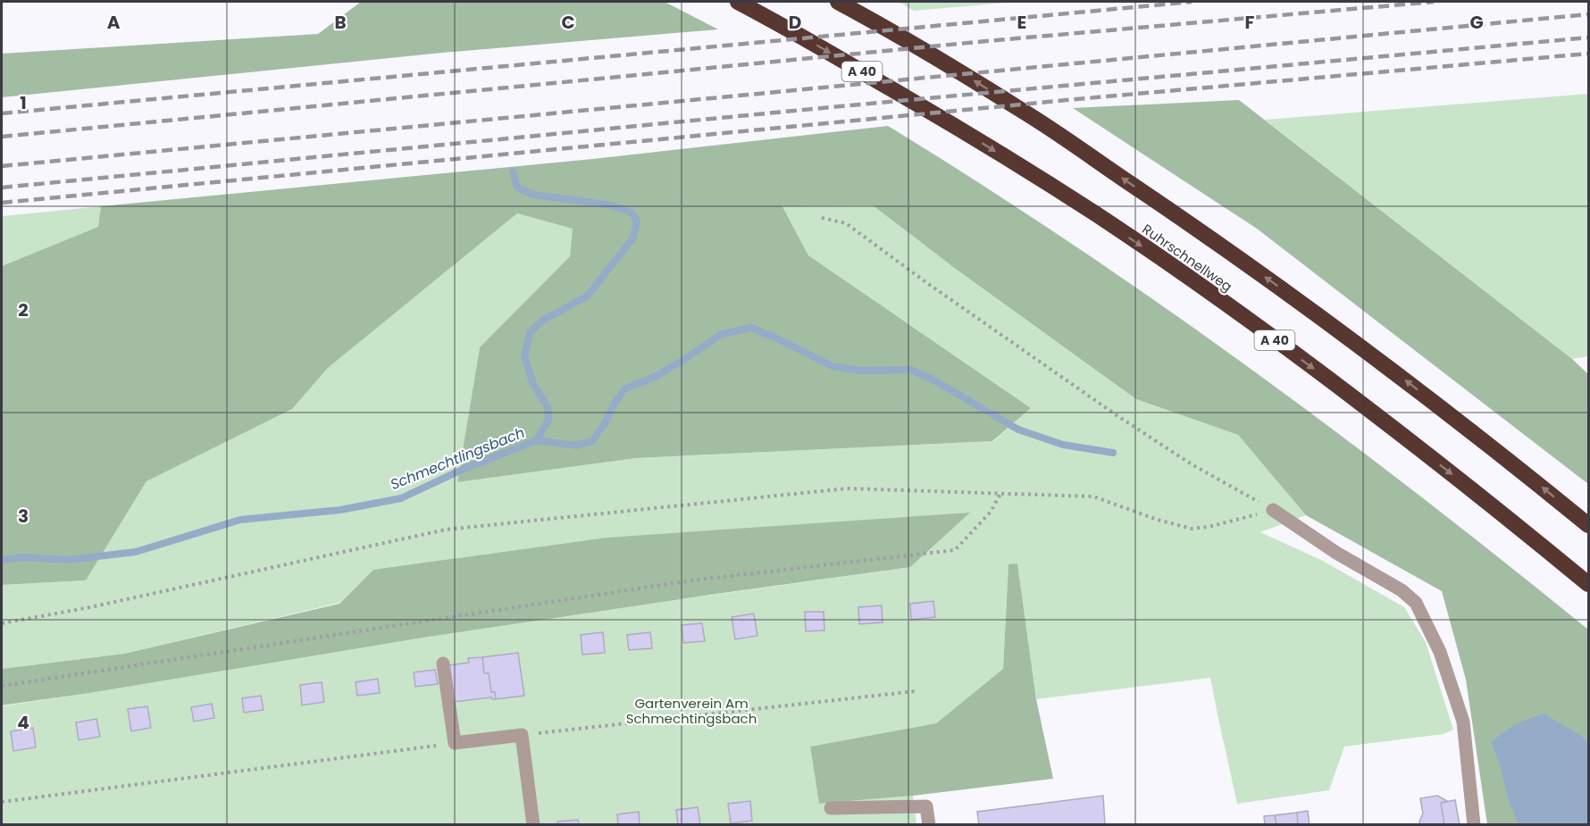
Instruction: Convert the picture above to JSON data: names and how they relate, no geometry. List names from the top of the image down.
{
  "streets": {
    "highway": ["A 40", "Ruhrschnellweg"]
  },
  "water": ["Schmechtlingsbach"],
  "parks": ["Gartenverein Am Schmechtingsbach"],
  "grid": {
    "columns": [
      "A",
      "B",
      "C",
      "D",
      "E",
      "F",
      "G"
    ],
    "rows": [
      "1",
      "2",
      "3",
      "4"
    ]
  }
}
